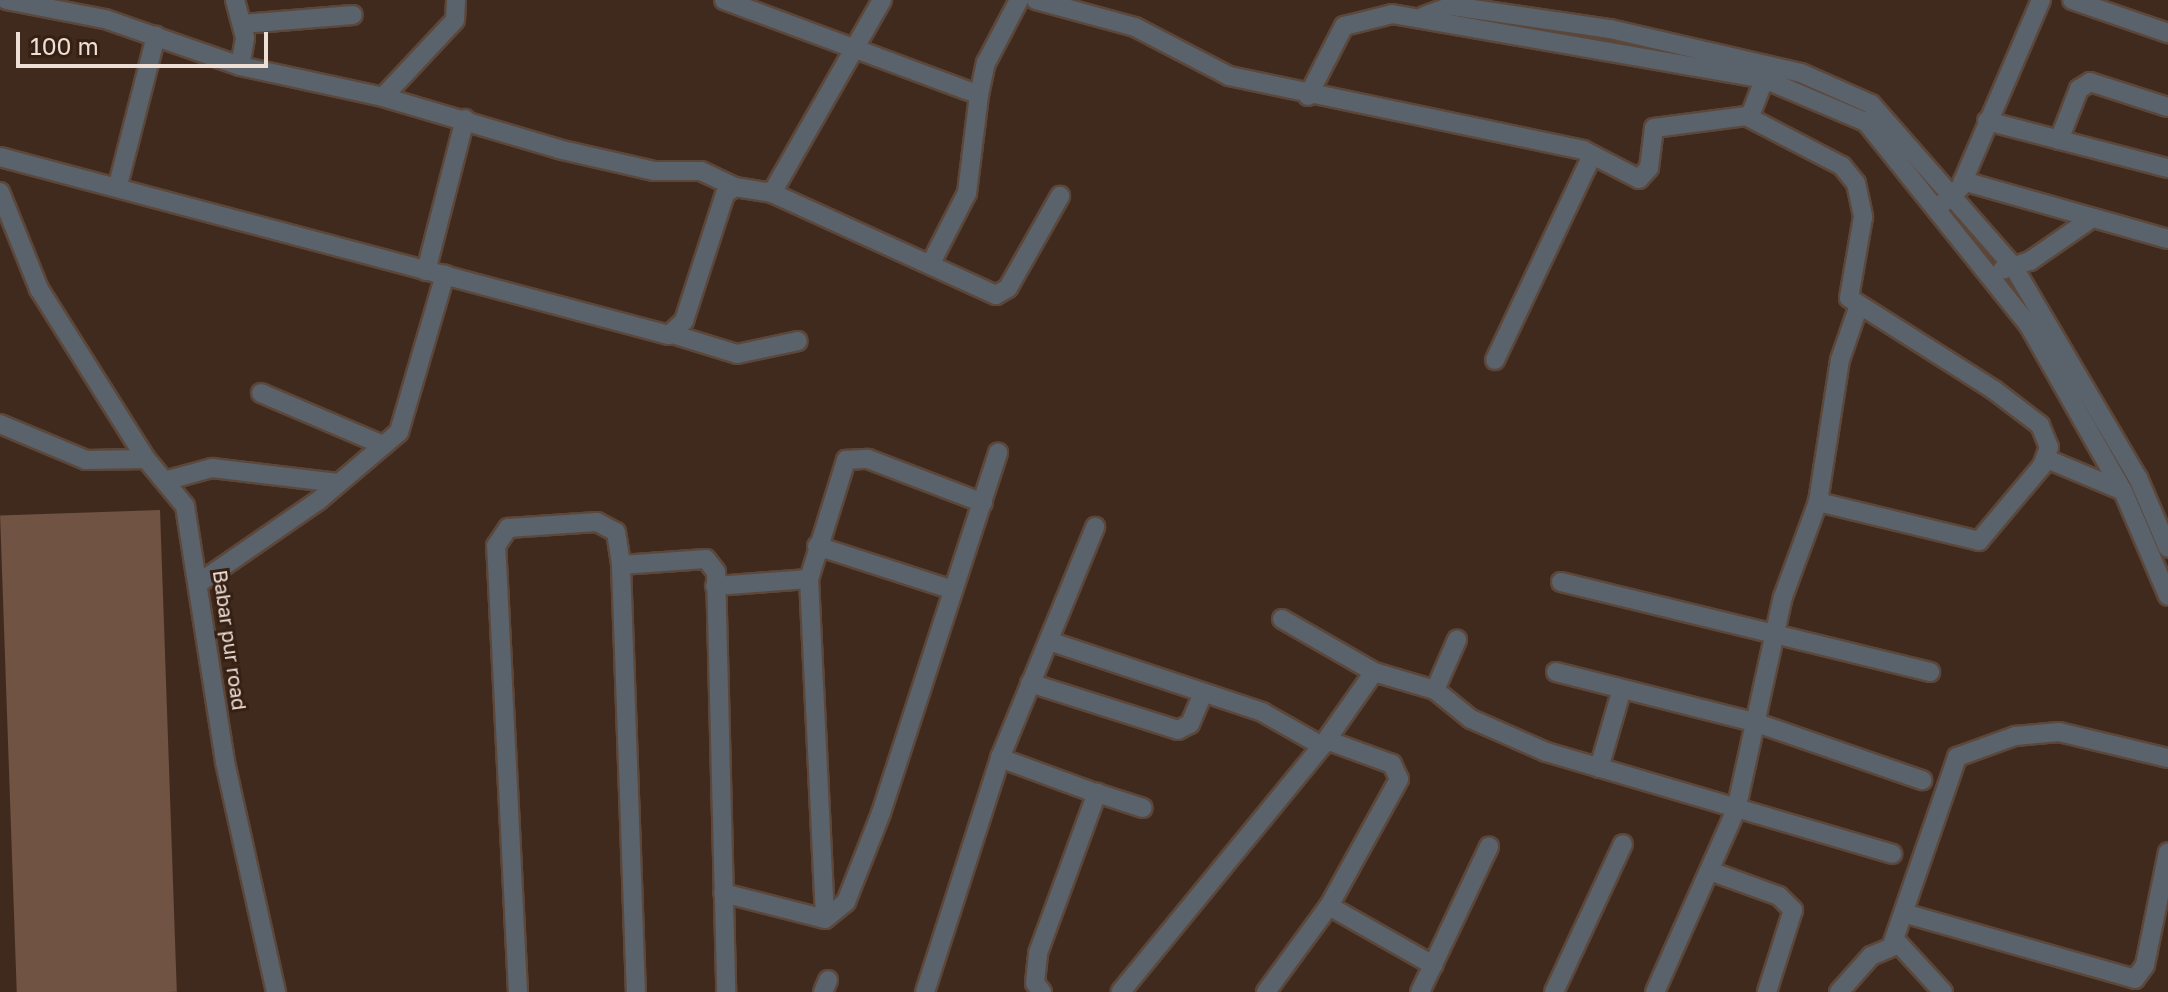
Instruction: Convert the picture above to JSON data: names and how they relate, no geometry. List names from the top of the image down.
{
  "streets": {
    "street": ["Babar pur road"]
  },
  "scale_bar": "100 m"
}
